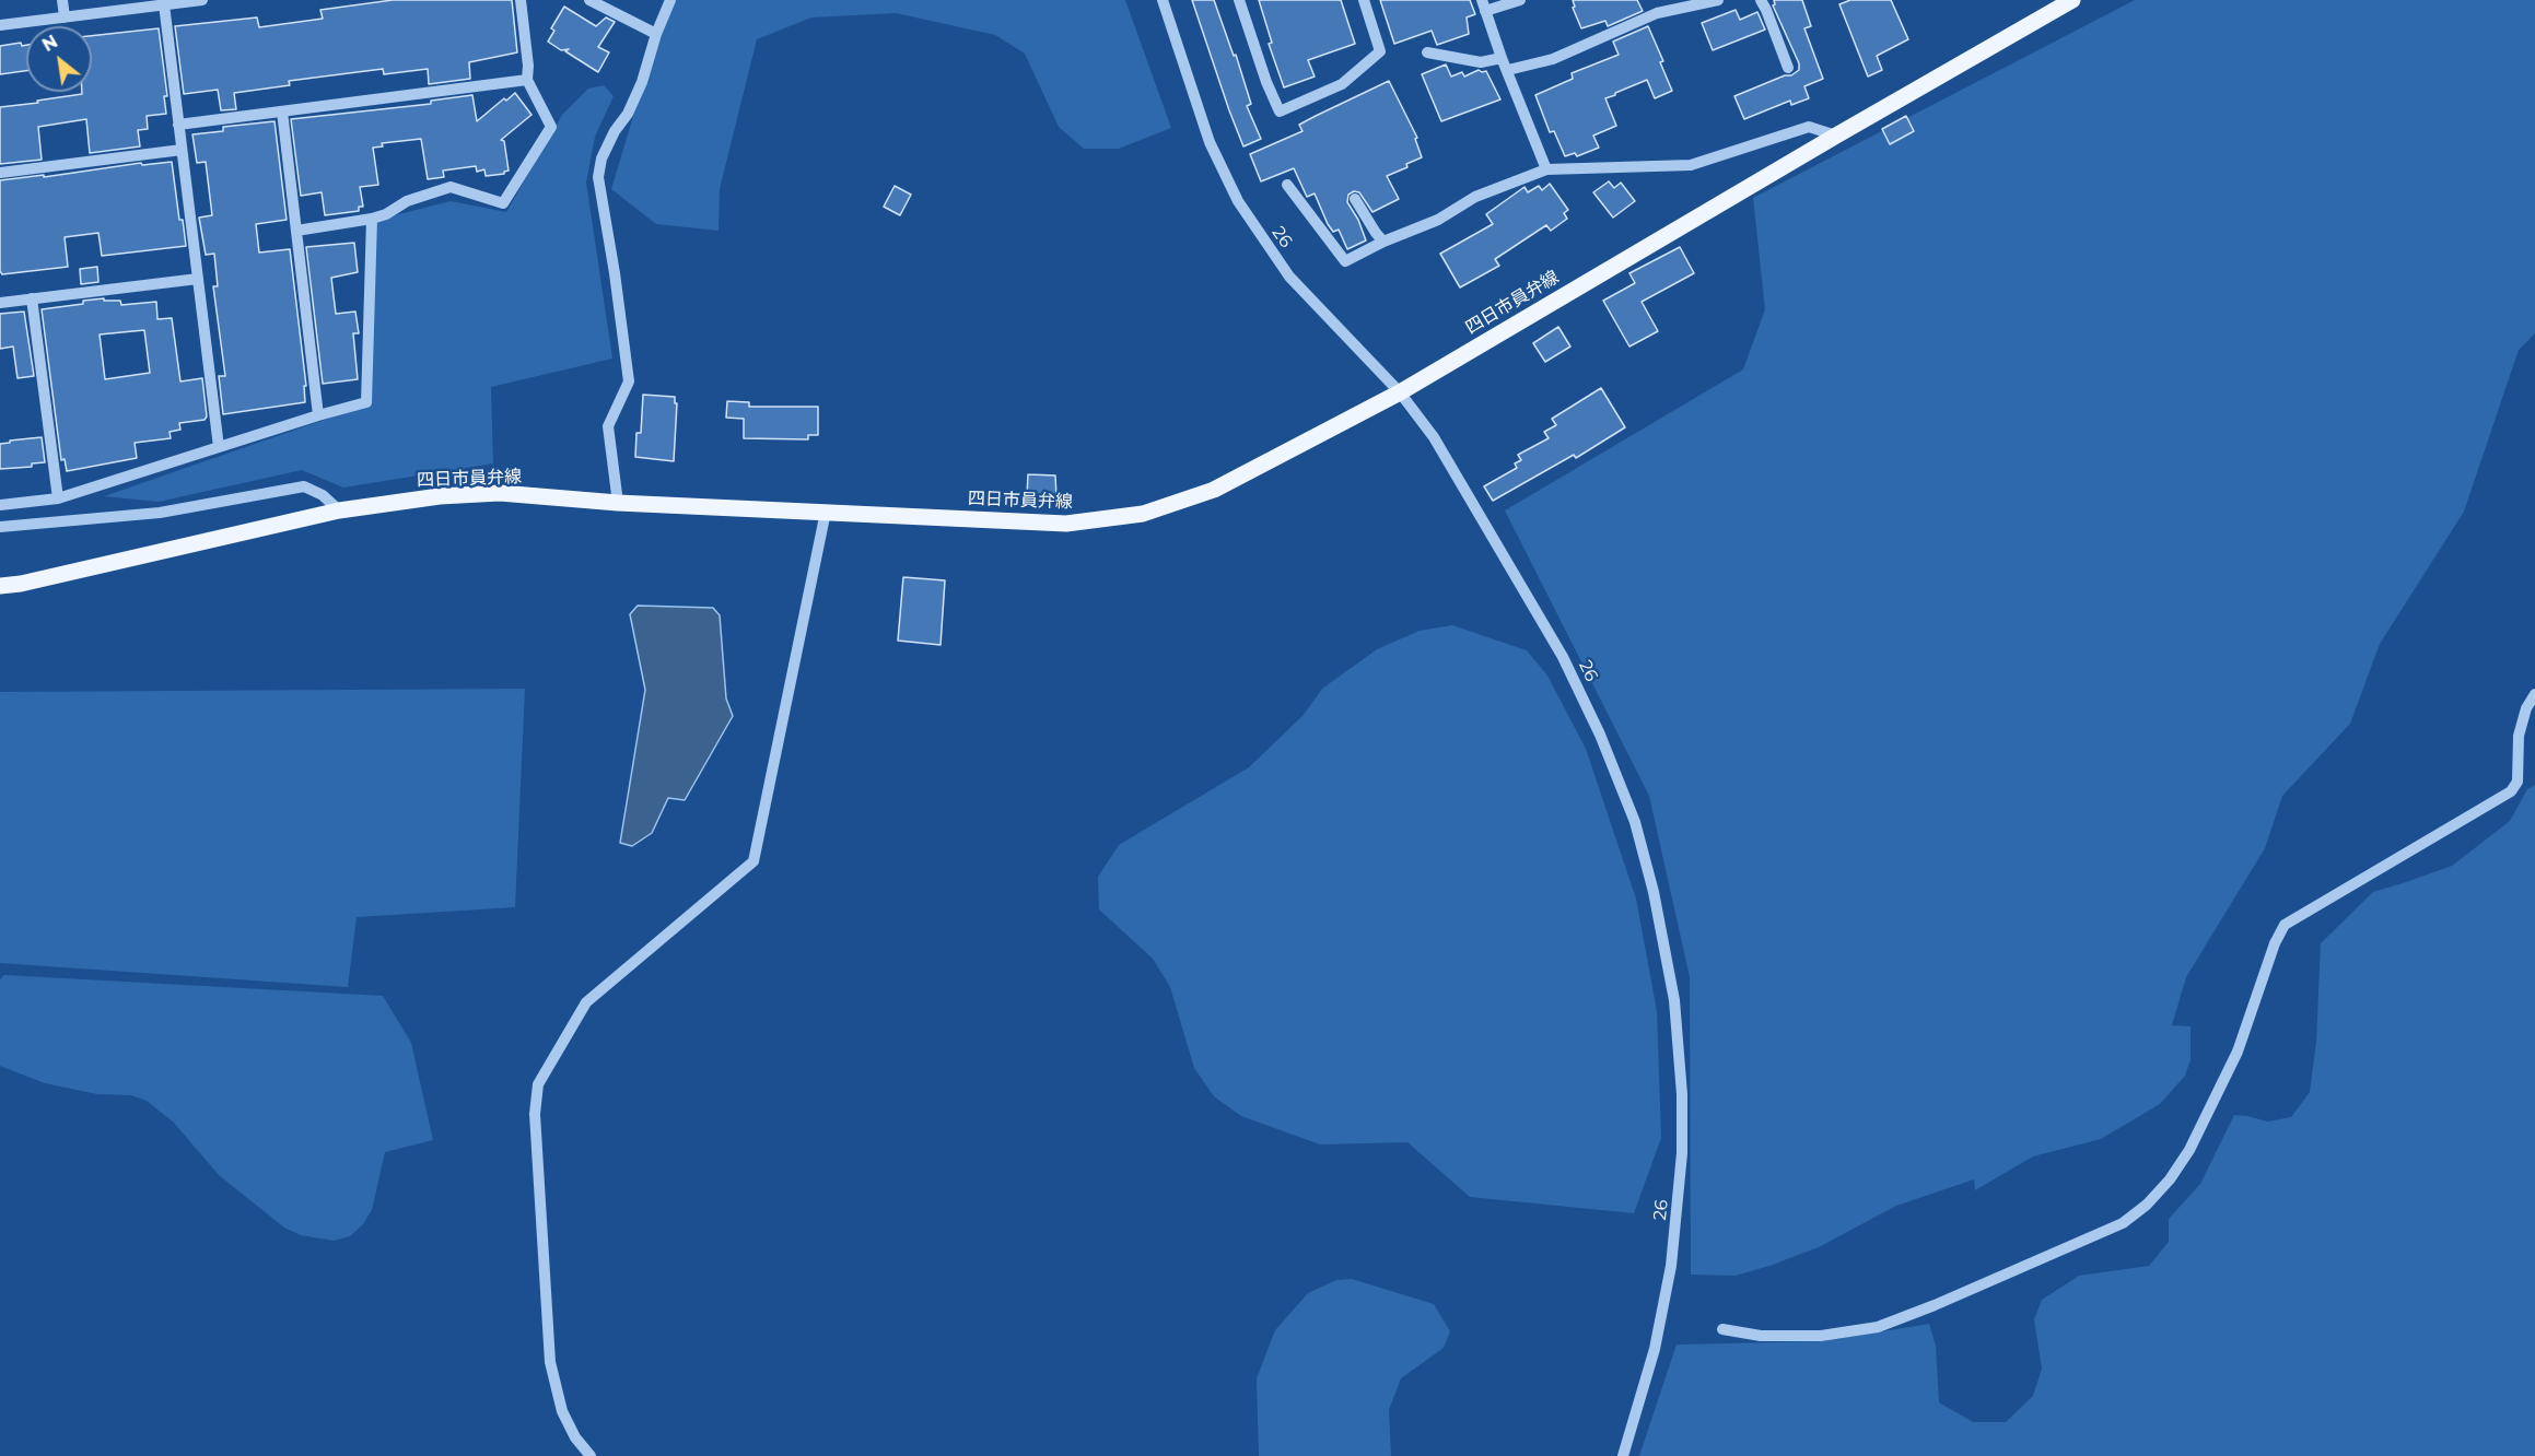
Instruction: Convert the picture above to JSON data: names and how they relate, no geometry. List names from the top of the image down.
{
  "streets": {
    "main road": ["四日市員弁線"],
    "street": ["26"]
  },
  "crossings": [
    ["26", "四日市員弁線"]
  ],
  "north": "top left"
}
